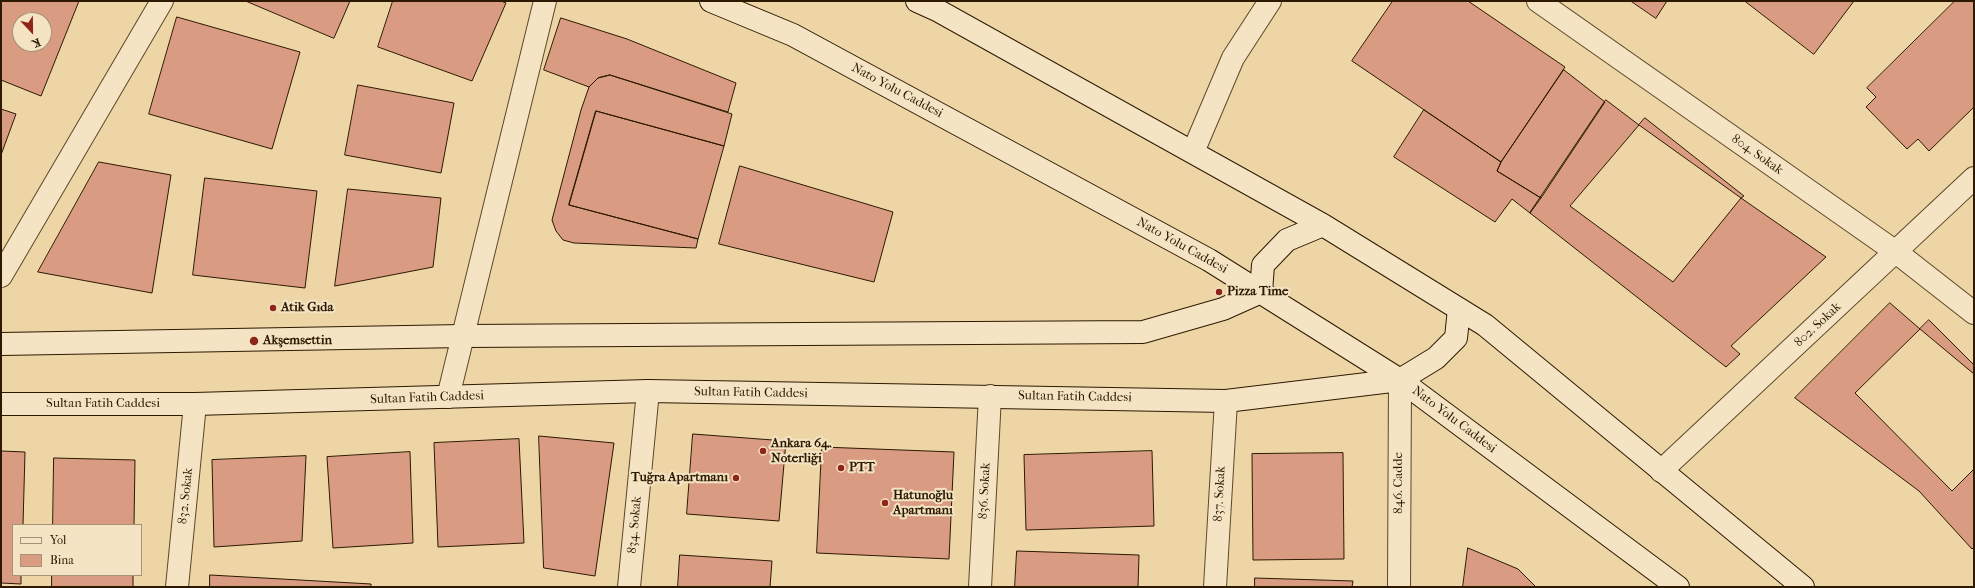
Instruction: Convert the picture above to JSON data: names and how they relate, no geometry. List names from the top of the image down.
{
  "streets": {
    "main road": [
      "Nato Yolu Caddesi",
      "804. Sokak",
      "802. Sokak",
      "Sultan Fatih Caddesi",
      "846. Cadde",
      "836. Sokak",
      "837. Sokak",
      "832. Sokak",
      "834. Sokak"
    ]
  },
  "crossings": [
    ["Nato Yolu Caddesi", "Sultan Fatih Caddesi"],
    ["Nato Yolu Caddesi", "846. Cadde"],
    ["804. Sokak", "802. Sokak"],
    ["Sultan Fatih Caddesi", "846. Cadde"],
    ["Sultan Fatih Caddesi", "836. Sokak"],
    ["Sultan Fatih Caddesi", "837. Sokak"],
    ["Sultan Fatih Caddesi", "832. Sokak"],
    ["Sultan Fatih Caddesi", "834. Sokak"]
  ],
  "places": [
    "Pizza Time",
    "Atik Gıda",
    "Akşemsettin",
    "Ankara 64. Noterliği",
    "PTT",
    "Tuğra Apartmanı",
    "Hatunoğlu Apartmanı"
  ],
  "legend": ["Yol", "Bina"],
  "north": "bottom"
}
